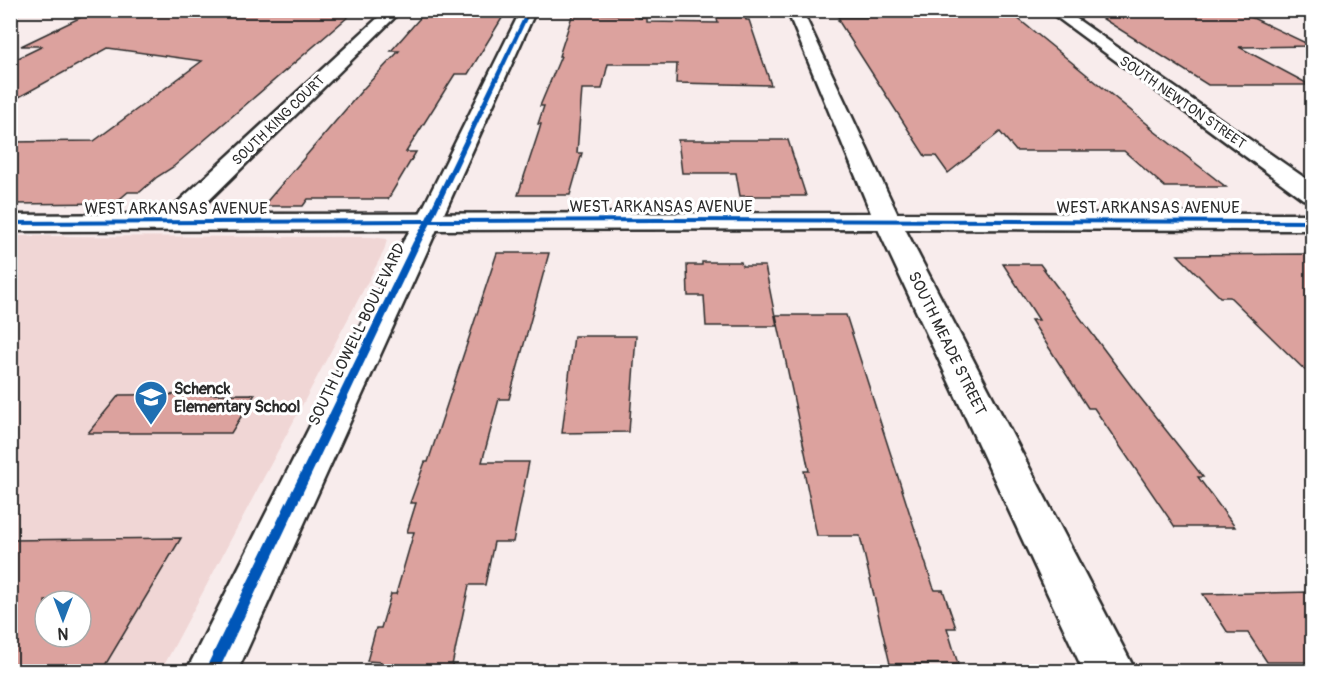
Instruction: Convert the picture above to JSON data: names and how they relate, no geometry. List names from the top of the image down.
{
  "streets": {
    "street": [
      "SOUTH NEWTON STREET",
      "SOUTH KING COURT",
      "WEST ARKANSAS AVENUE",
      "SOUTH LOWELL BOULEVARD",
      "SOUTH MEADE STREET"
    ]
  },
  "crossings": [
    ["SOUTH KING COURT", "WEST ARKANSAS AVENUE"],
    ["WEST ARKANSAS AVENUE", "SOUTH LOWELL BOULEVARD"],
    ["WEST ARKANSAS AVENUE", "SOUTH MEADE STREET"]
  ],
  "places": {
    "school or university": ["Schenck Elementary School"]
  },
  "north": "bottom"
}
